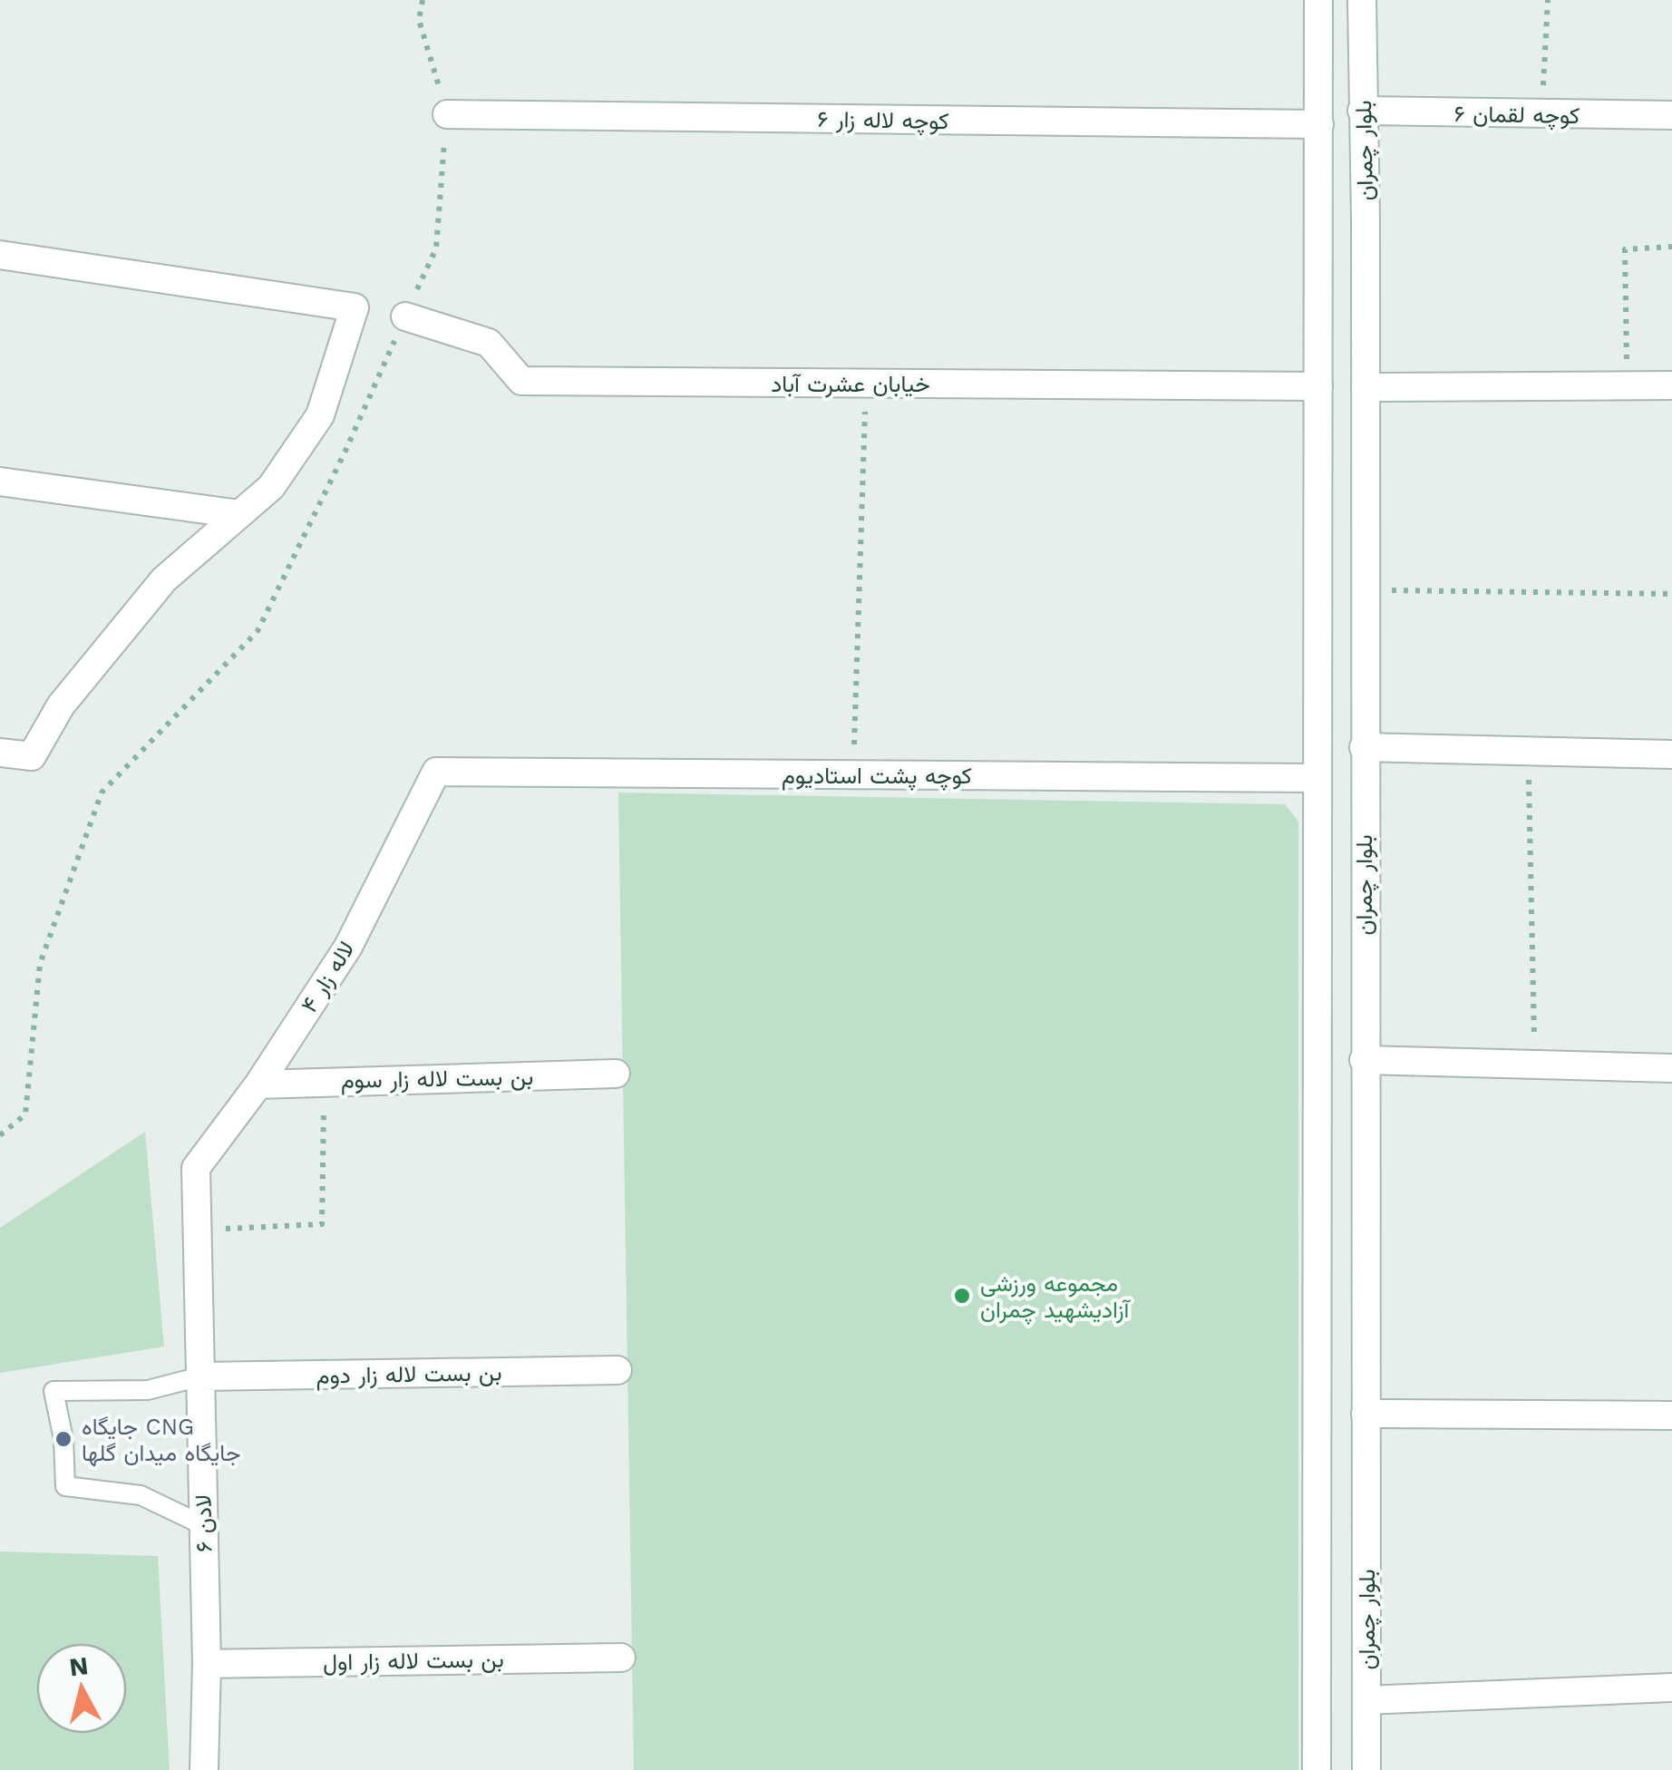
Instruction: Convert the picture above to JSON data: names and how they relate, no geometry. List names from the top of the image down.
{
  "streets": {
    "street": [
      "کوچه لقمان ۶",
      "کوچه لاله زار ۶",
      "بلوار چمران",
      "خیابان عشرت آباد",
      "کوچه پشت استادیوم",
      "لاله زار ۴",
      "بن بست لاله زار سوم",
      "بن بست لاله زار دوم",
      "لادن ۶",
      "بن بست لاله زار اول"
    ]
  },
  "crossings": [
    ["کوچه لقمان ۶", "بلوار چمران"],
    ["کوچه لاله زار ۶", "بلوار چمران"],
    ["بلوار چمران", "خیابان عشرت آباد"],
    ["بلوار چمران", "کوچه پشت استادیوم"],
    ["کوچه پشت استادیوم", "لاله زار ۴"],
    ["لاله زار ۴", "بن بست لاله زار سوم"],
    ["لاله زار ۴", "لادن ۶"],
    ["بن بست لاله زار دوم", "لادن ۶"],
    ["لادن ۶", "بن بست لاله زار اول"]
  ],
  "places": ["مجموعه ورزشی آزادیشهید چمران", "جایگاه CNG جایگاه میدان گلها"],
  "north": "top"
}
